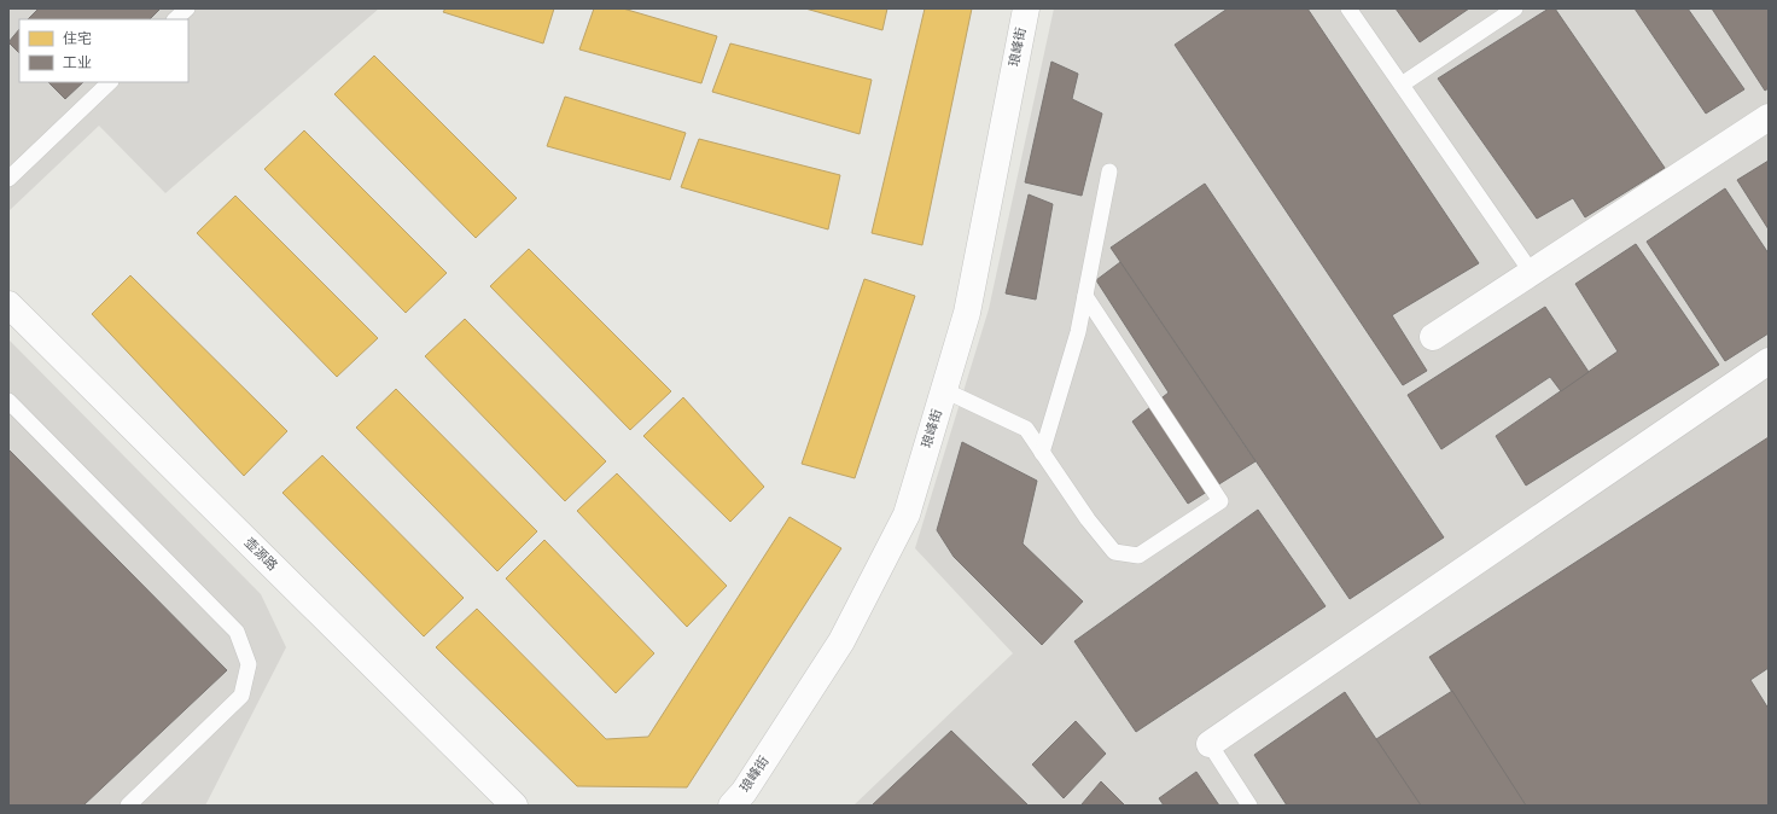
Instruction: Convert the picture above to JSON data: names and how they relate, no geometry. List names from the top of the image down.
{
  "streets": {
    "street": ["琅峰街", "壶源路"]
  },
  "legend": ["住宅", "工业"]
}
